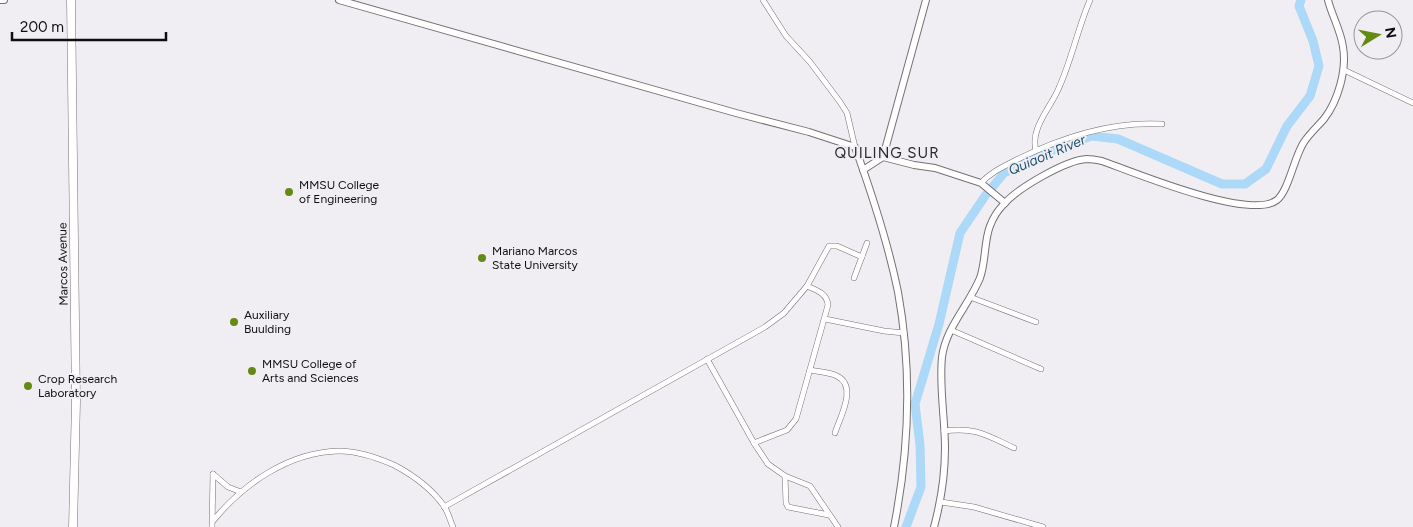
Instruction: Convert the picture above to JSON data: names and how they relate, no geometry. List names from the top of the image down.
{
  "streets": {
    "main road": ["Marcos Avenue"]
  },
  "districts": ["QUILING SUR"],
  "water": ["Quiaoit River"],
  "places": [
    "MMSU College of Engineering",
    "Mariano Marcos State University",
    "Auxiliary Buulding",
    "MMSU College of Arts and Sciences",
    "Crop Research Laboratory"
  ],
  "scale_bar": "200 m",
  "north": "right"
}
